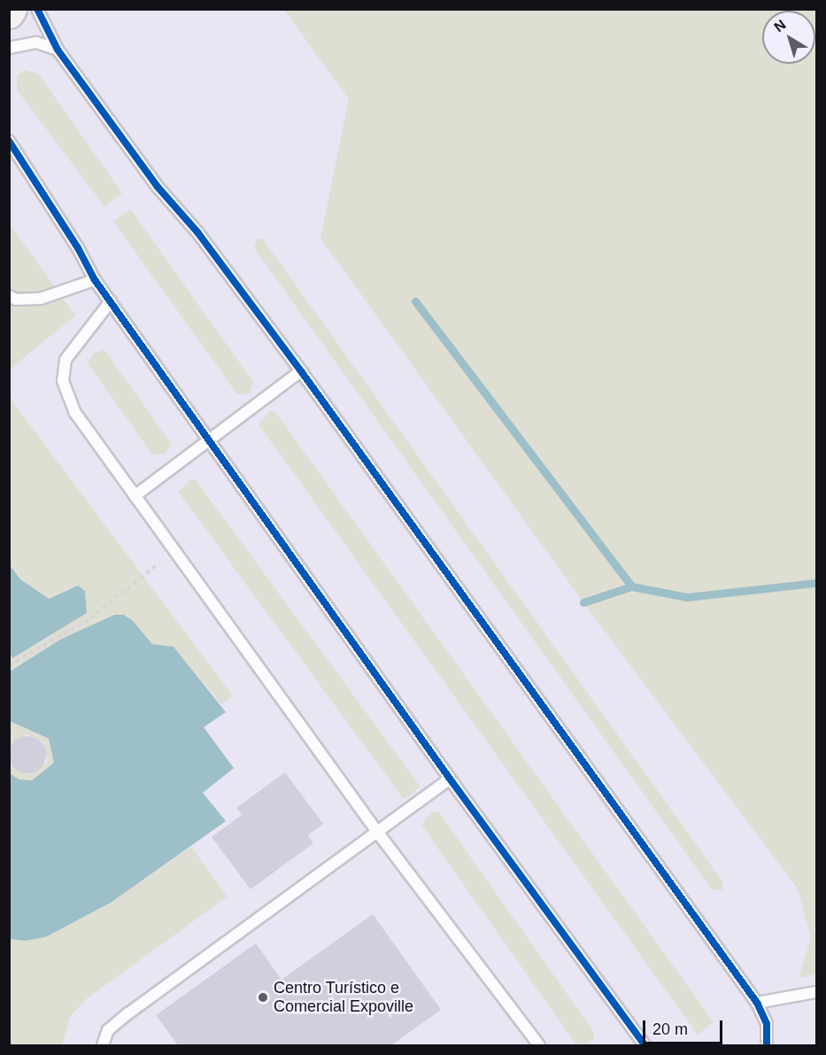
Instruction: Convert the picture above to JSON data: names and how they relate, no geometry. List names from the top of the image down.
{
  "places": ["Centro Turístico e Comercial Expoville"],
  "scale_bar": "20 m",
  "north": "top left"
}
